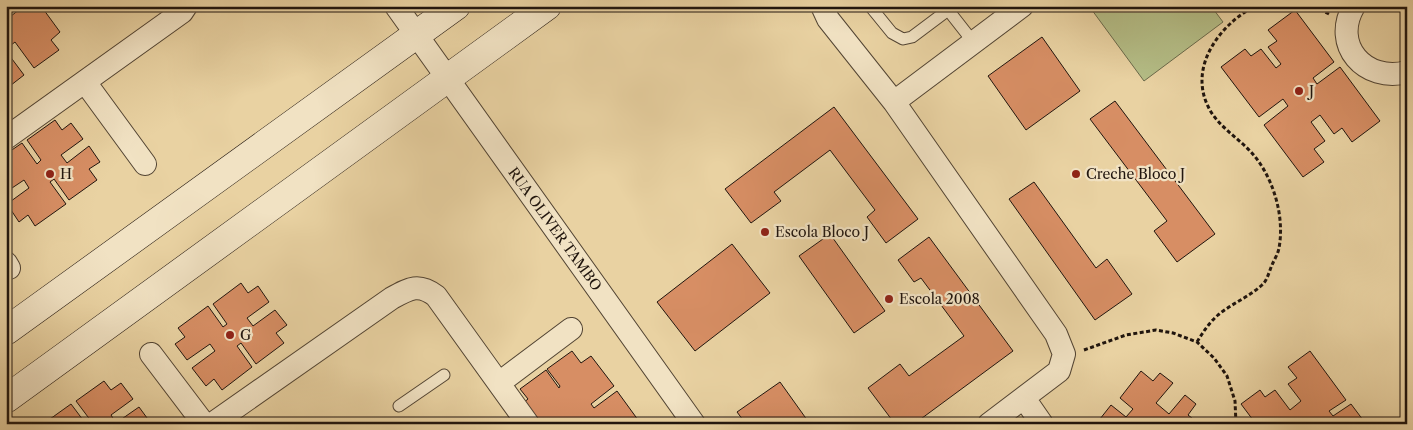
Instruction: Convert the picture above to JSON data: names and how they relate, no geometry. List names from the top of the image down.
{
  "streets": {
    "street": ["RUA OLIVER TAMBO"]
  },
  "places": [
    "J",
    "H",
    "Creche Bloco J",
    "Escola Bloco J",
    "Escola 2008",
    "G"
  ]
}
